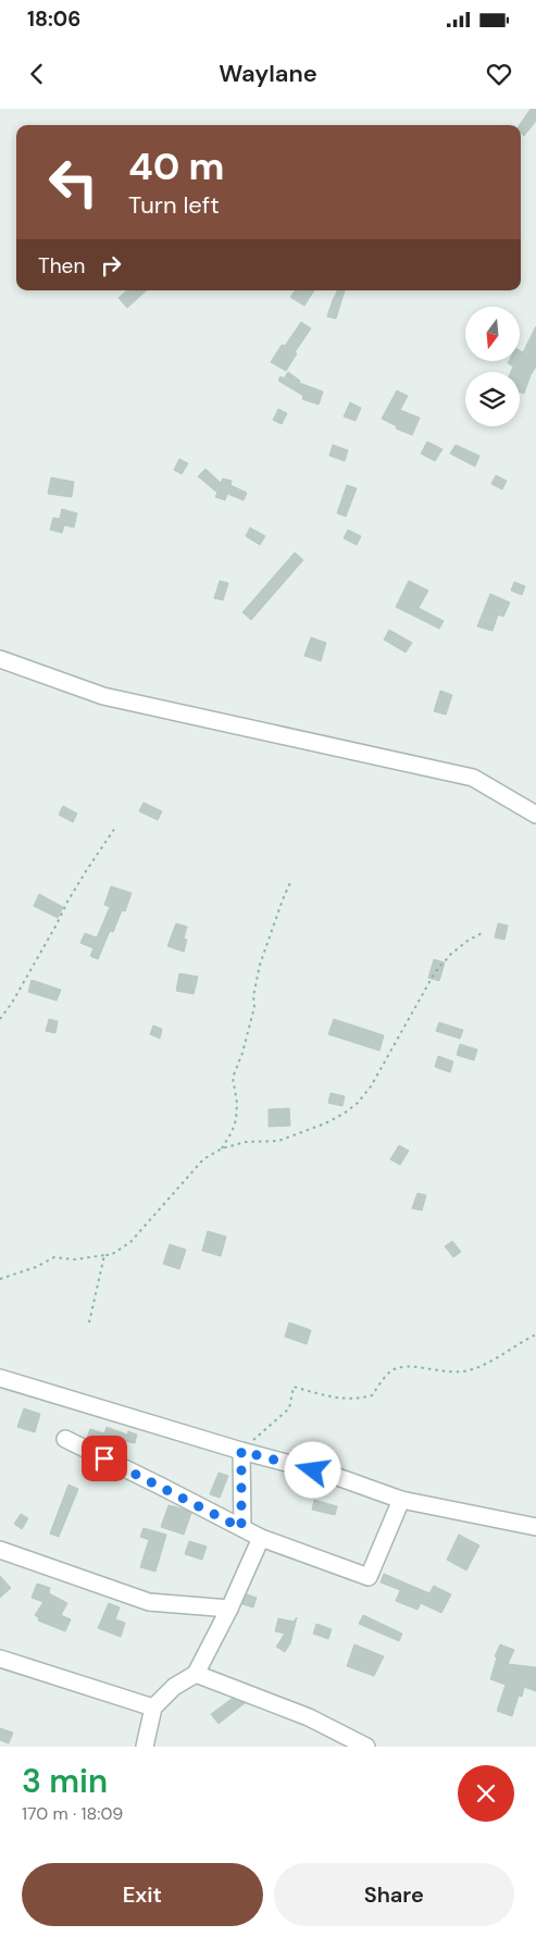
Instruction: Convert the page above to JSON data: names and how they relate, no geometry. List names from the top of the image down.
{
  "north": "bottom",
  "page": {
    "status": "18:06",
    "header": "Waylane",
    "turn": ["40 m", "Turn left"],
    "then": "Then",
    "heading": ["3 min", "170 m · 18:09"],
    "buttons": ["Exit", "Share"]
  }
}
